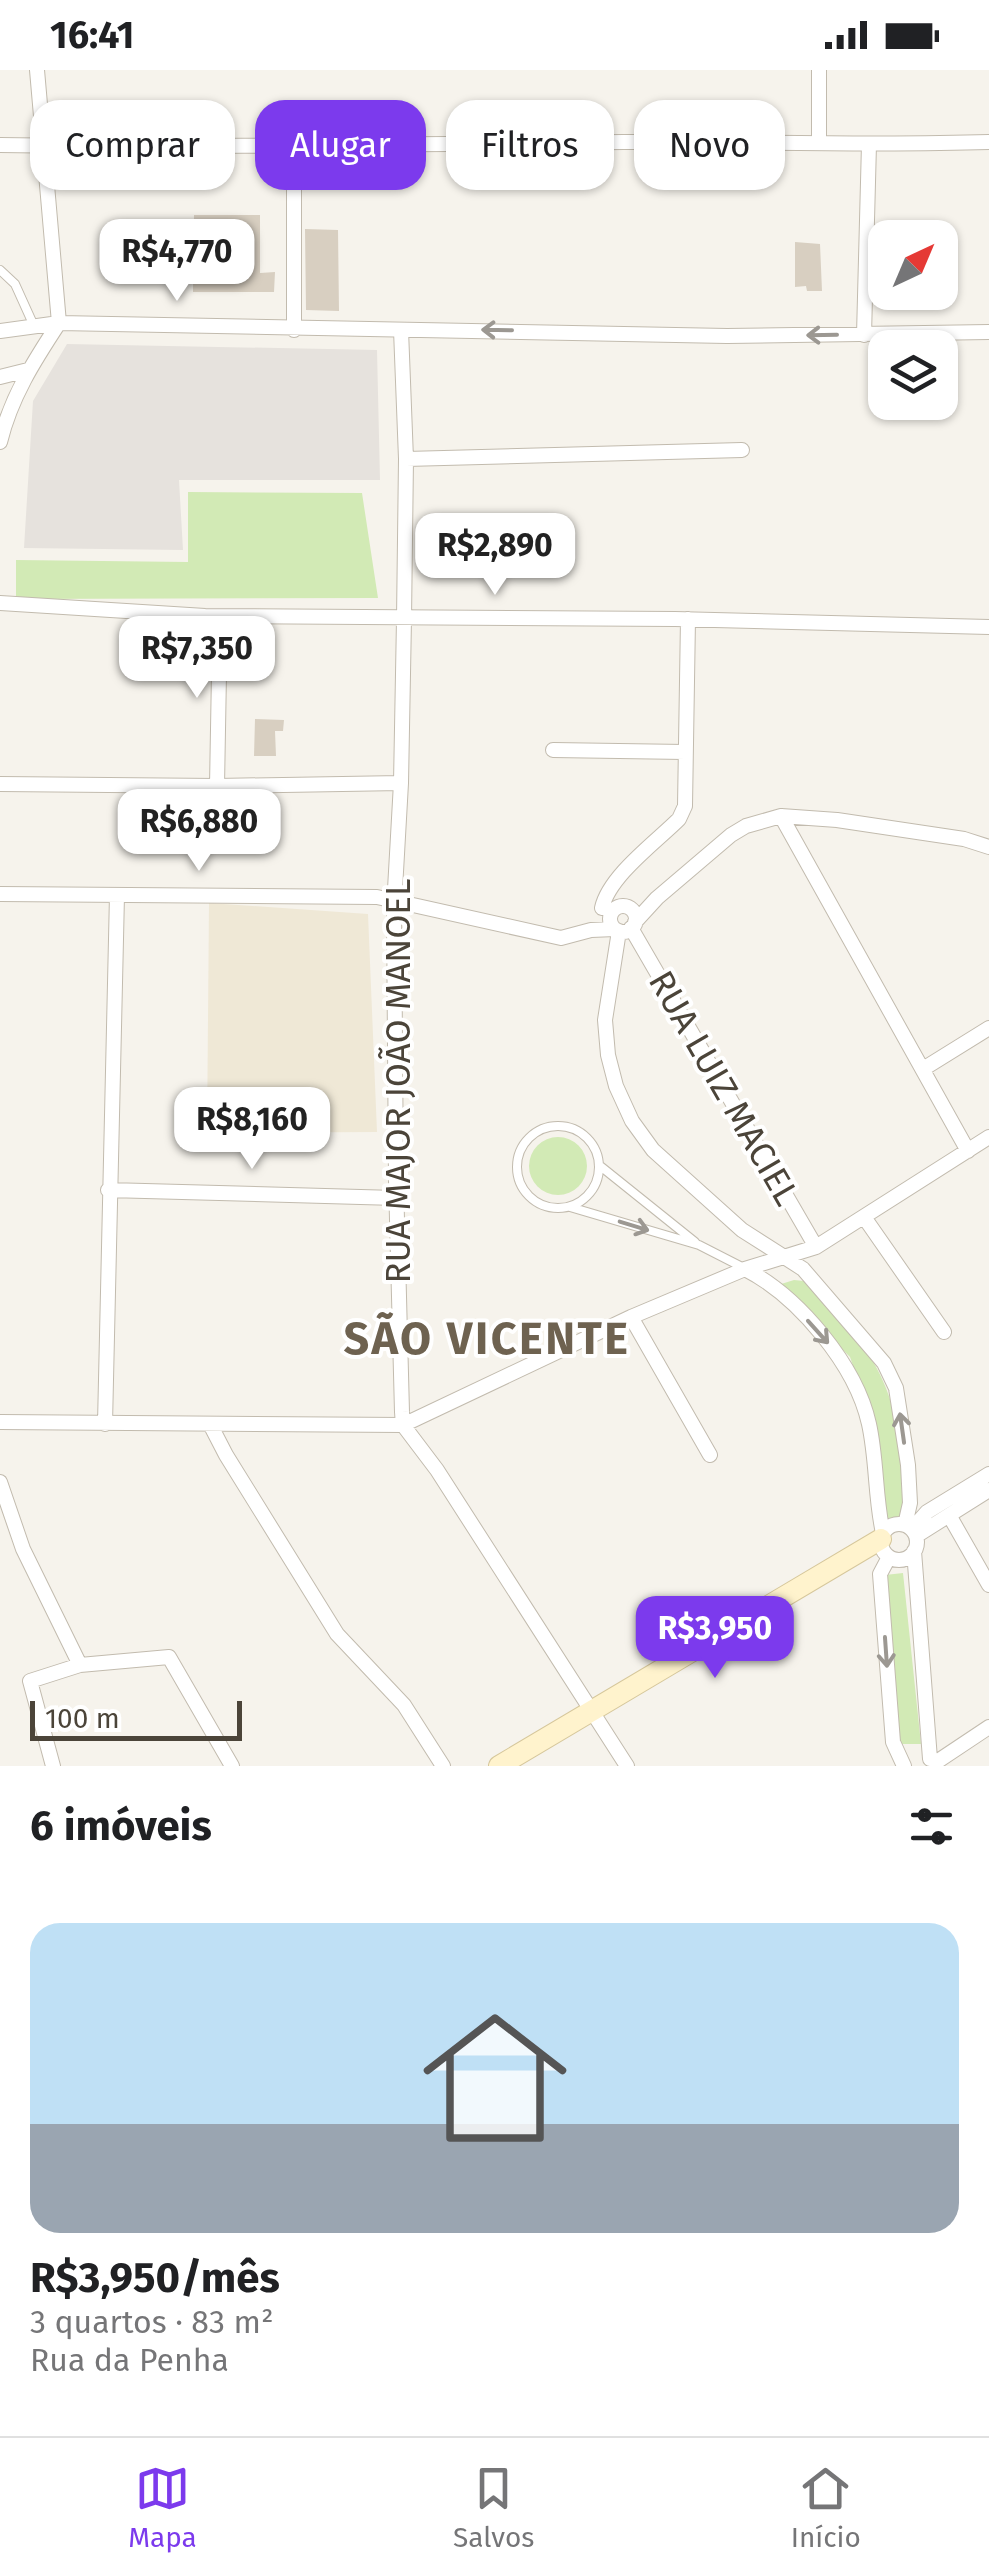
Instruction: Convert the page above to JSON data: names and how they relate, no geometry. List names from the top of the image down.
{
  "streets": {
    "street": ["RUA MAJOR JOÃO MANOEL", "RUA LUIZ MACIEL"]
  },
  "districts": ["SÃO VICENTE"],
  "scale_bar": "100 m",
  "north": "top right",
  "page": {
    "status": "16:41",
    "chip": [
      "Comprar",
      "Alugar",
      "Filtros",
      "Novo"
    ],
    "price": [
      "R$4,770",
      "R$2,890",
      "R$7,350",
      "R$6,880",
      "R$8,160",
      "R$3,950"
    ],
    "scale": "100 m",
    "heading": "6 imóveis",
    "list": [
      {
        "name": "R$3,950/mês",
        "note": "3 quartos · 83 m² · Rua da Penha"
      }
    ],
    "tabs": ["Mapa", "Salvos", "Início"]
  }
}
